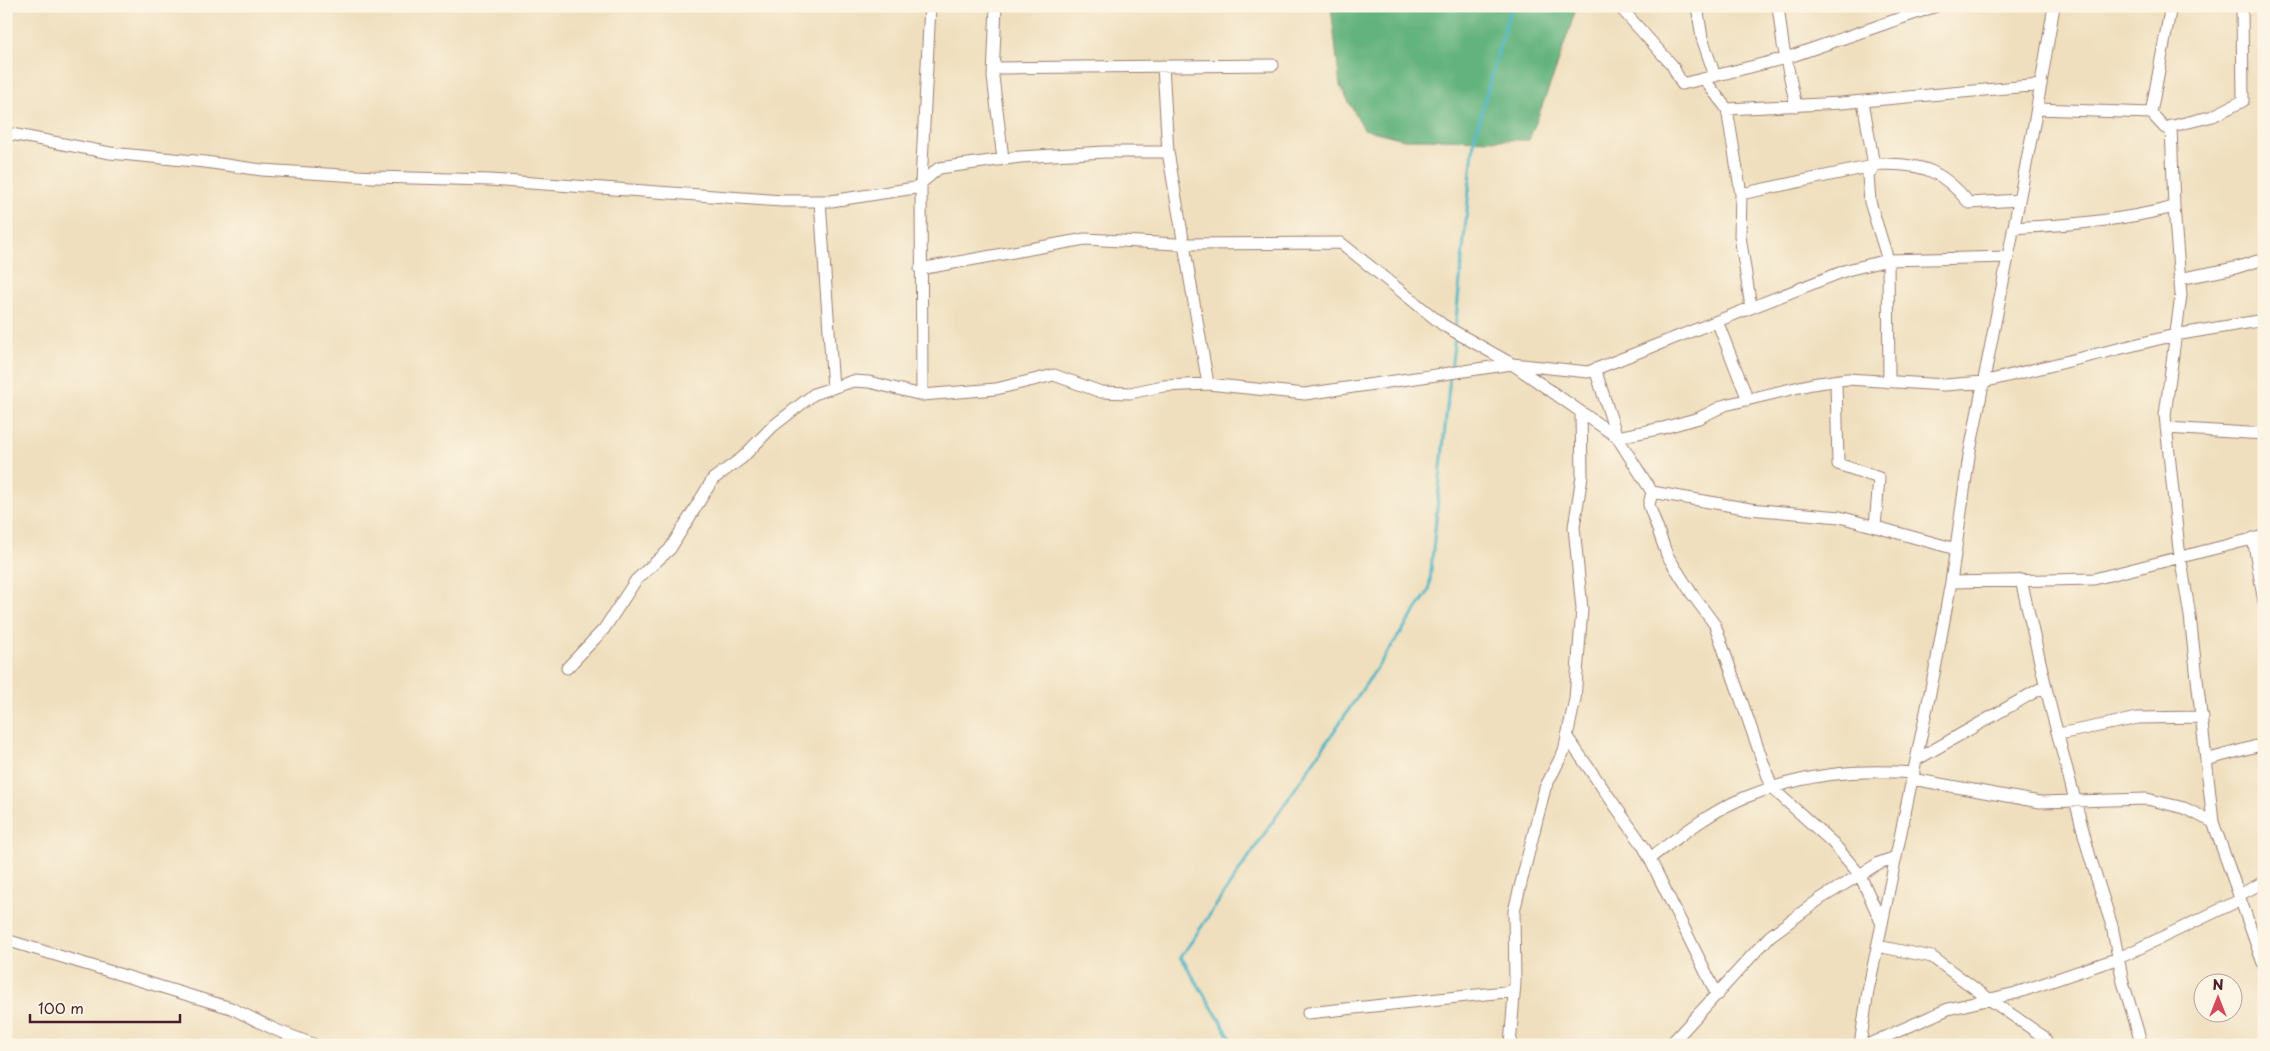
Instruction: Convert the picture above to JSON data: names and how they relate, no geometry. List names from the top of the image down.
{
  "scale_bar": "100 m",
  "north": "top"
}
